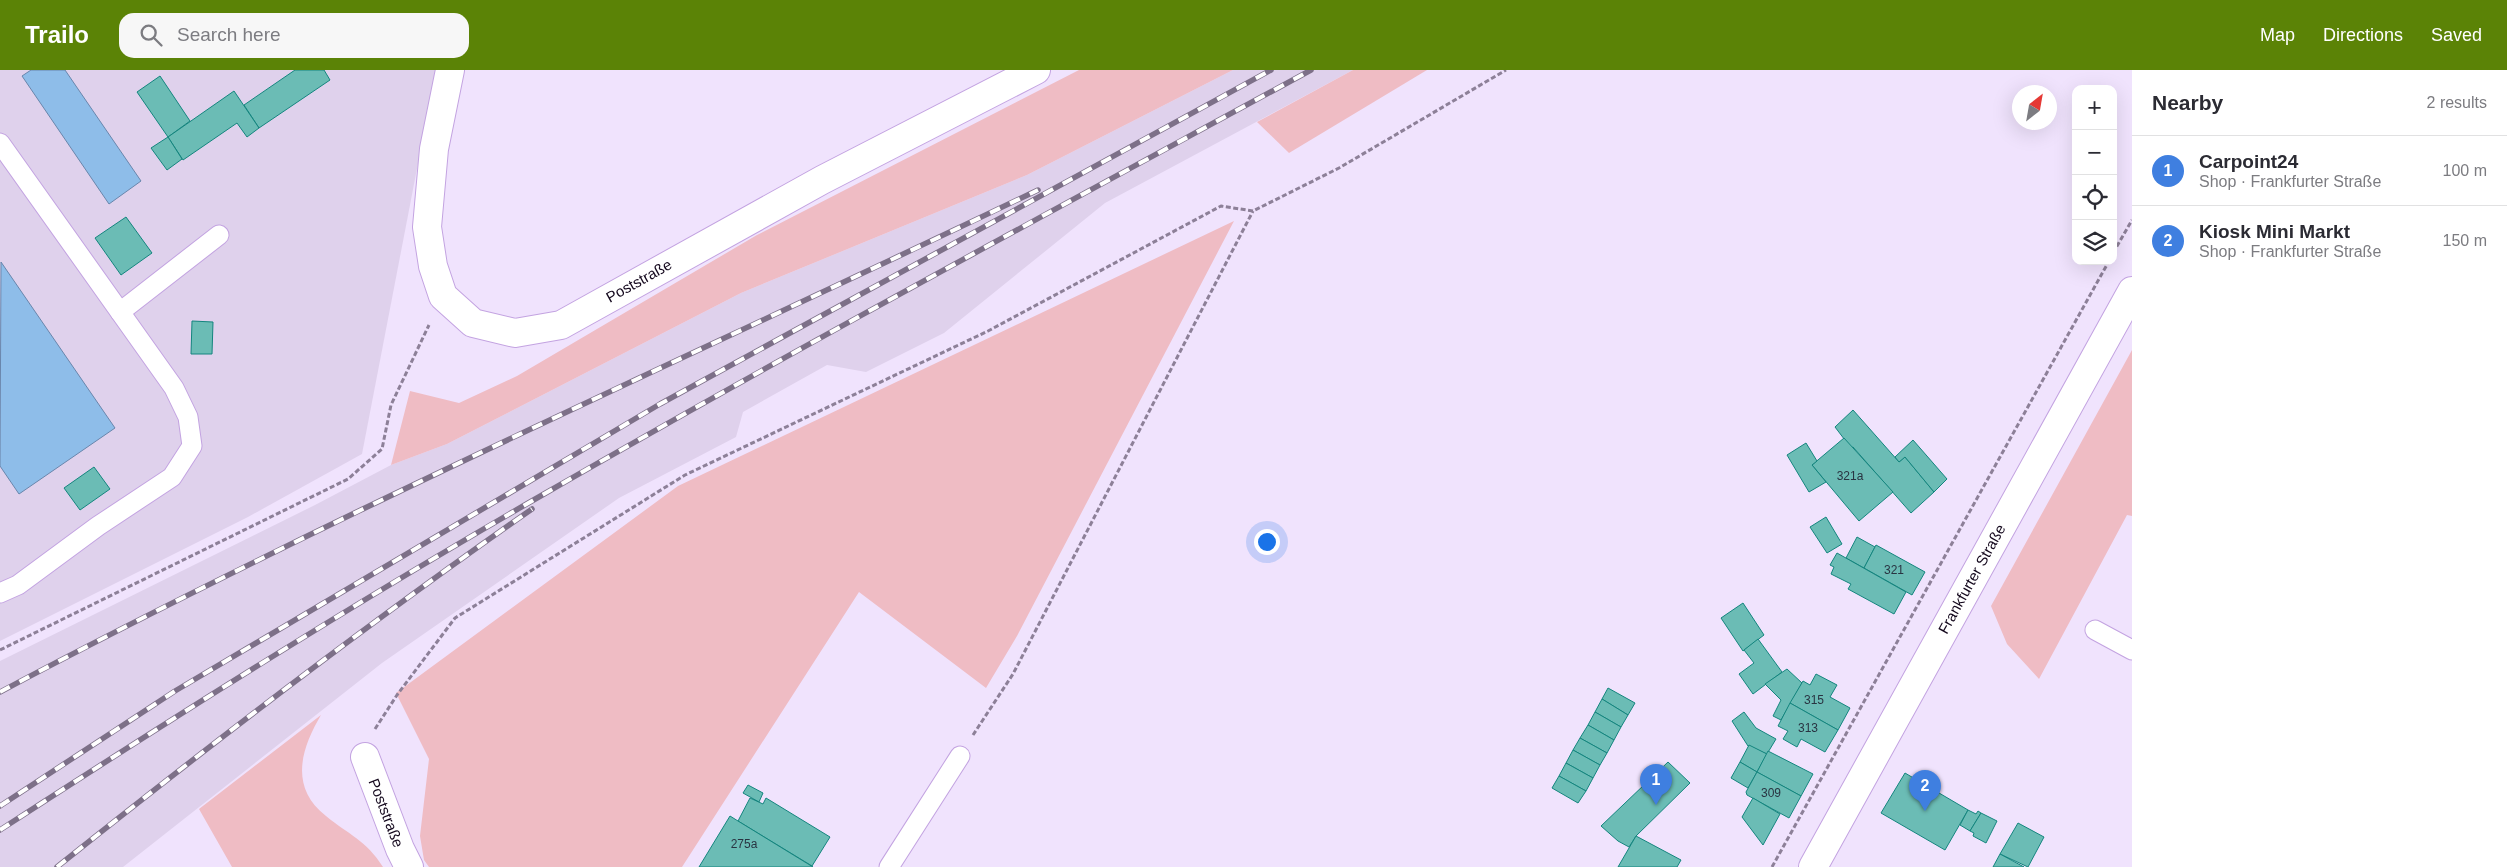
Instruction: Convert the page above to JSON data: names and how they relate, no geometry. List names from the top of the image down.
{
  "streets": {
    "street": ["Poststraße", "Frankfurter Straße"]
  },
  "house_numbers": [
    "321a",
    "321",
    "315",
    "313",
    "309",
    "275a"
  ],
  "north": "top right",
  "page": {
    "header": "Trailo",
    "search": "Search here",
    "nav": ["Map", "Directions", "Saved"],
    "heading": ["Nearby", "2 results"],
    "map_buttons": ["+", "−"],
    "list": [
      {
        "mark": "1",
        "name": "Carpoint24",
        "note": "Shop · Frankfurter Straße",
        "value": "100 m"
      },
      {
        "mark": "2",
        "name": "Kiosk Mini Markt",
        "note": "Shop · Frankfurter Straße",
        "value": "150 m"
      }
    ],
    "pins": ["1", "2"]
  }
}
